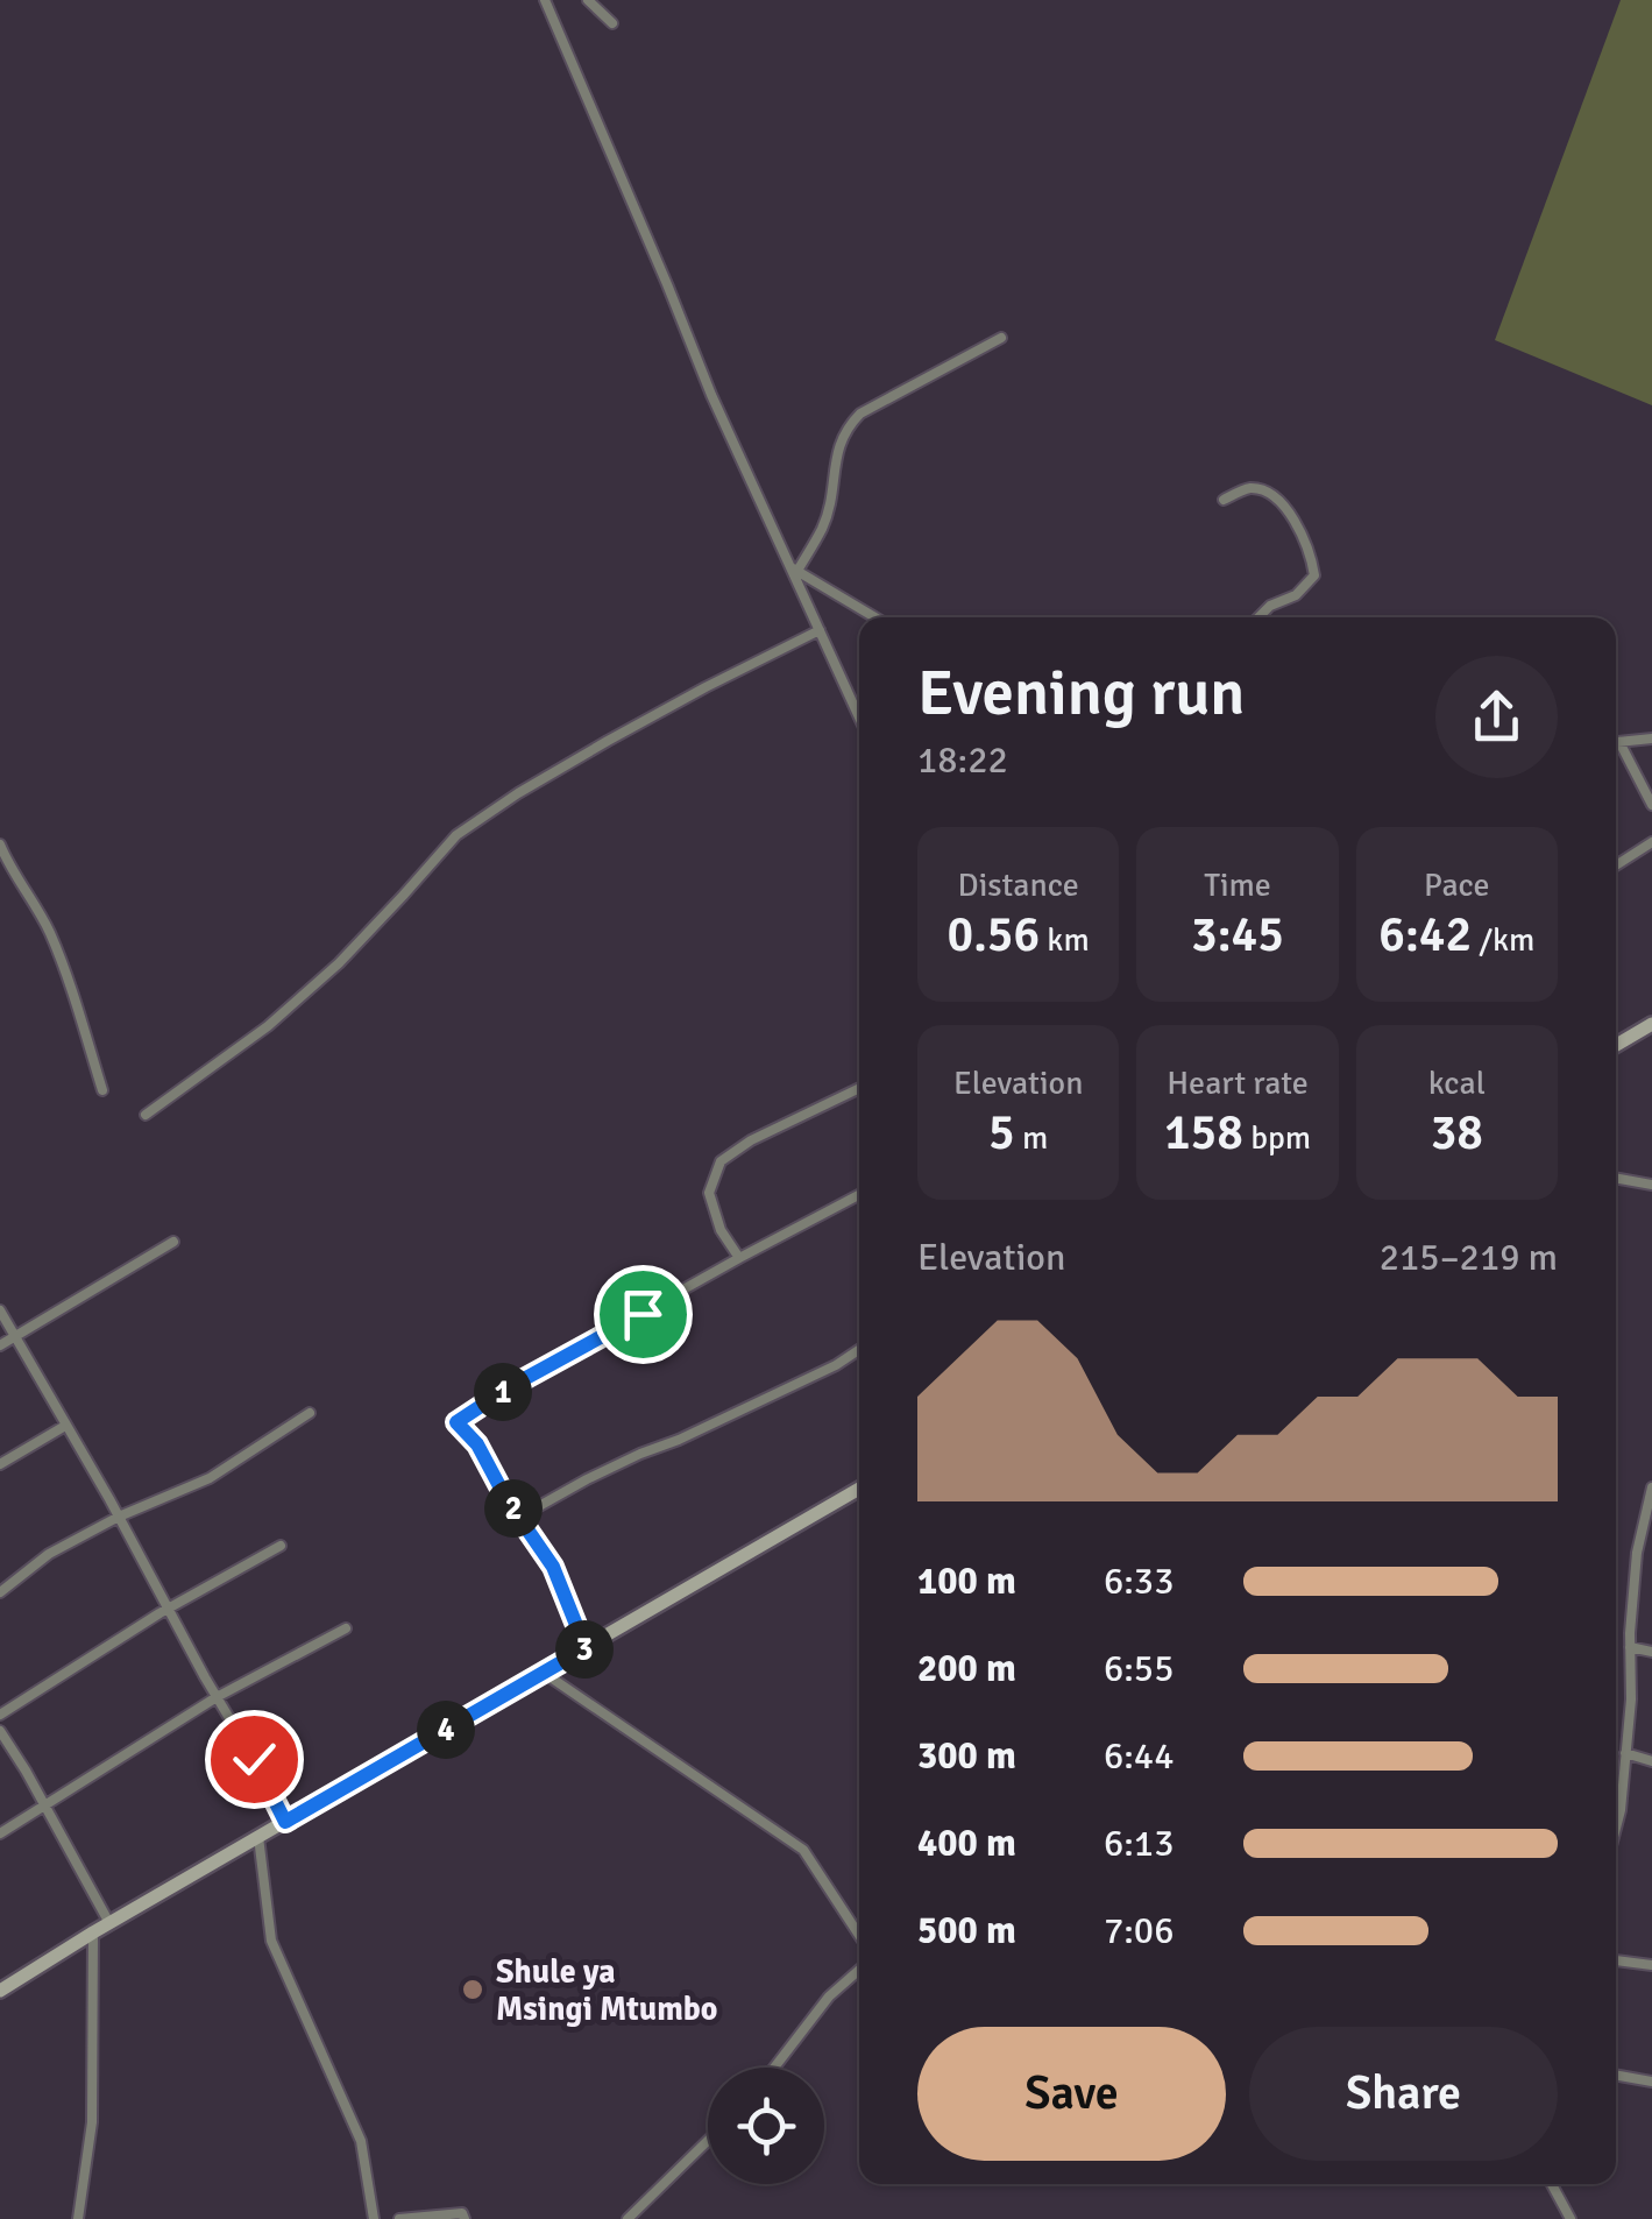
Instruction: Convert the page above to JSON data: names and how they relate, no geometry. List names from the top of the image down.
{
  "places": ["Shule ya Msingi Mtumbo"],
  "page": {
    "heading": ["Evening run", "18:22"],
    "stats": [
      ["Distance", "0.56 km"],
      ["Time", "3:45"],
      ["Pace", "6:42 /km"],
      ["Elevation", "5 m"],
      ["Heart rate", "158 bpm"],
      ["kcal", "38"]
    ],
    "chart": ["Elevation", "215–219 m"],
    "pins": [
      "1",
      "2",
      "3",
      "4"
    ],
    "list": [
      {
        "name": "100 m",
        "note": "6:33"
      },
      {
        "name": "200 m",
        "note": "6:55"
      },
      {
        "name": "300 m",
        "note": "6:44"
      },
      {
        "name": "400 m",
        "note": "6:13"
      },
      {
        "name": "500 m",
        "note": "7:06"
      }
    ],
    "buttons": ["Save", "Share"]
  }
}
